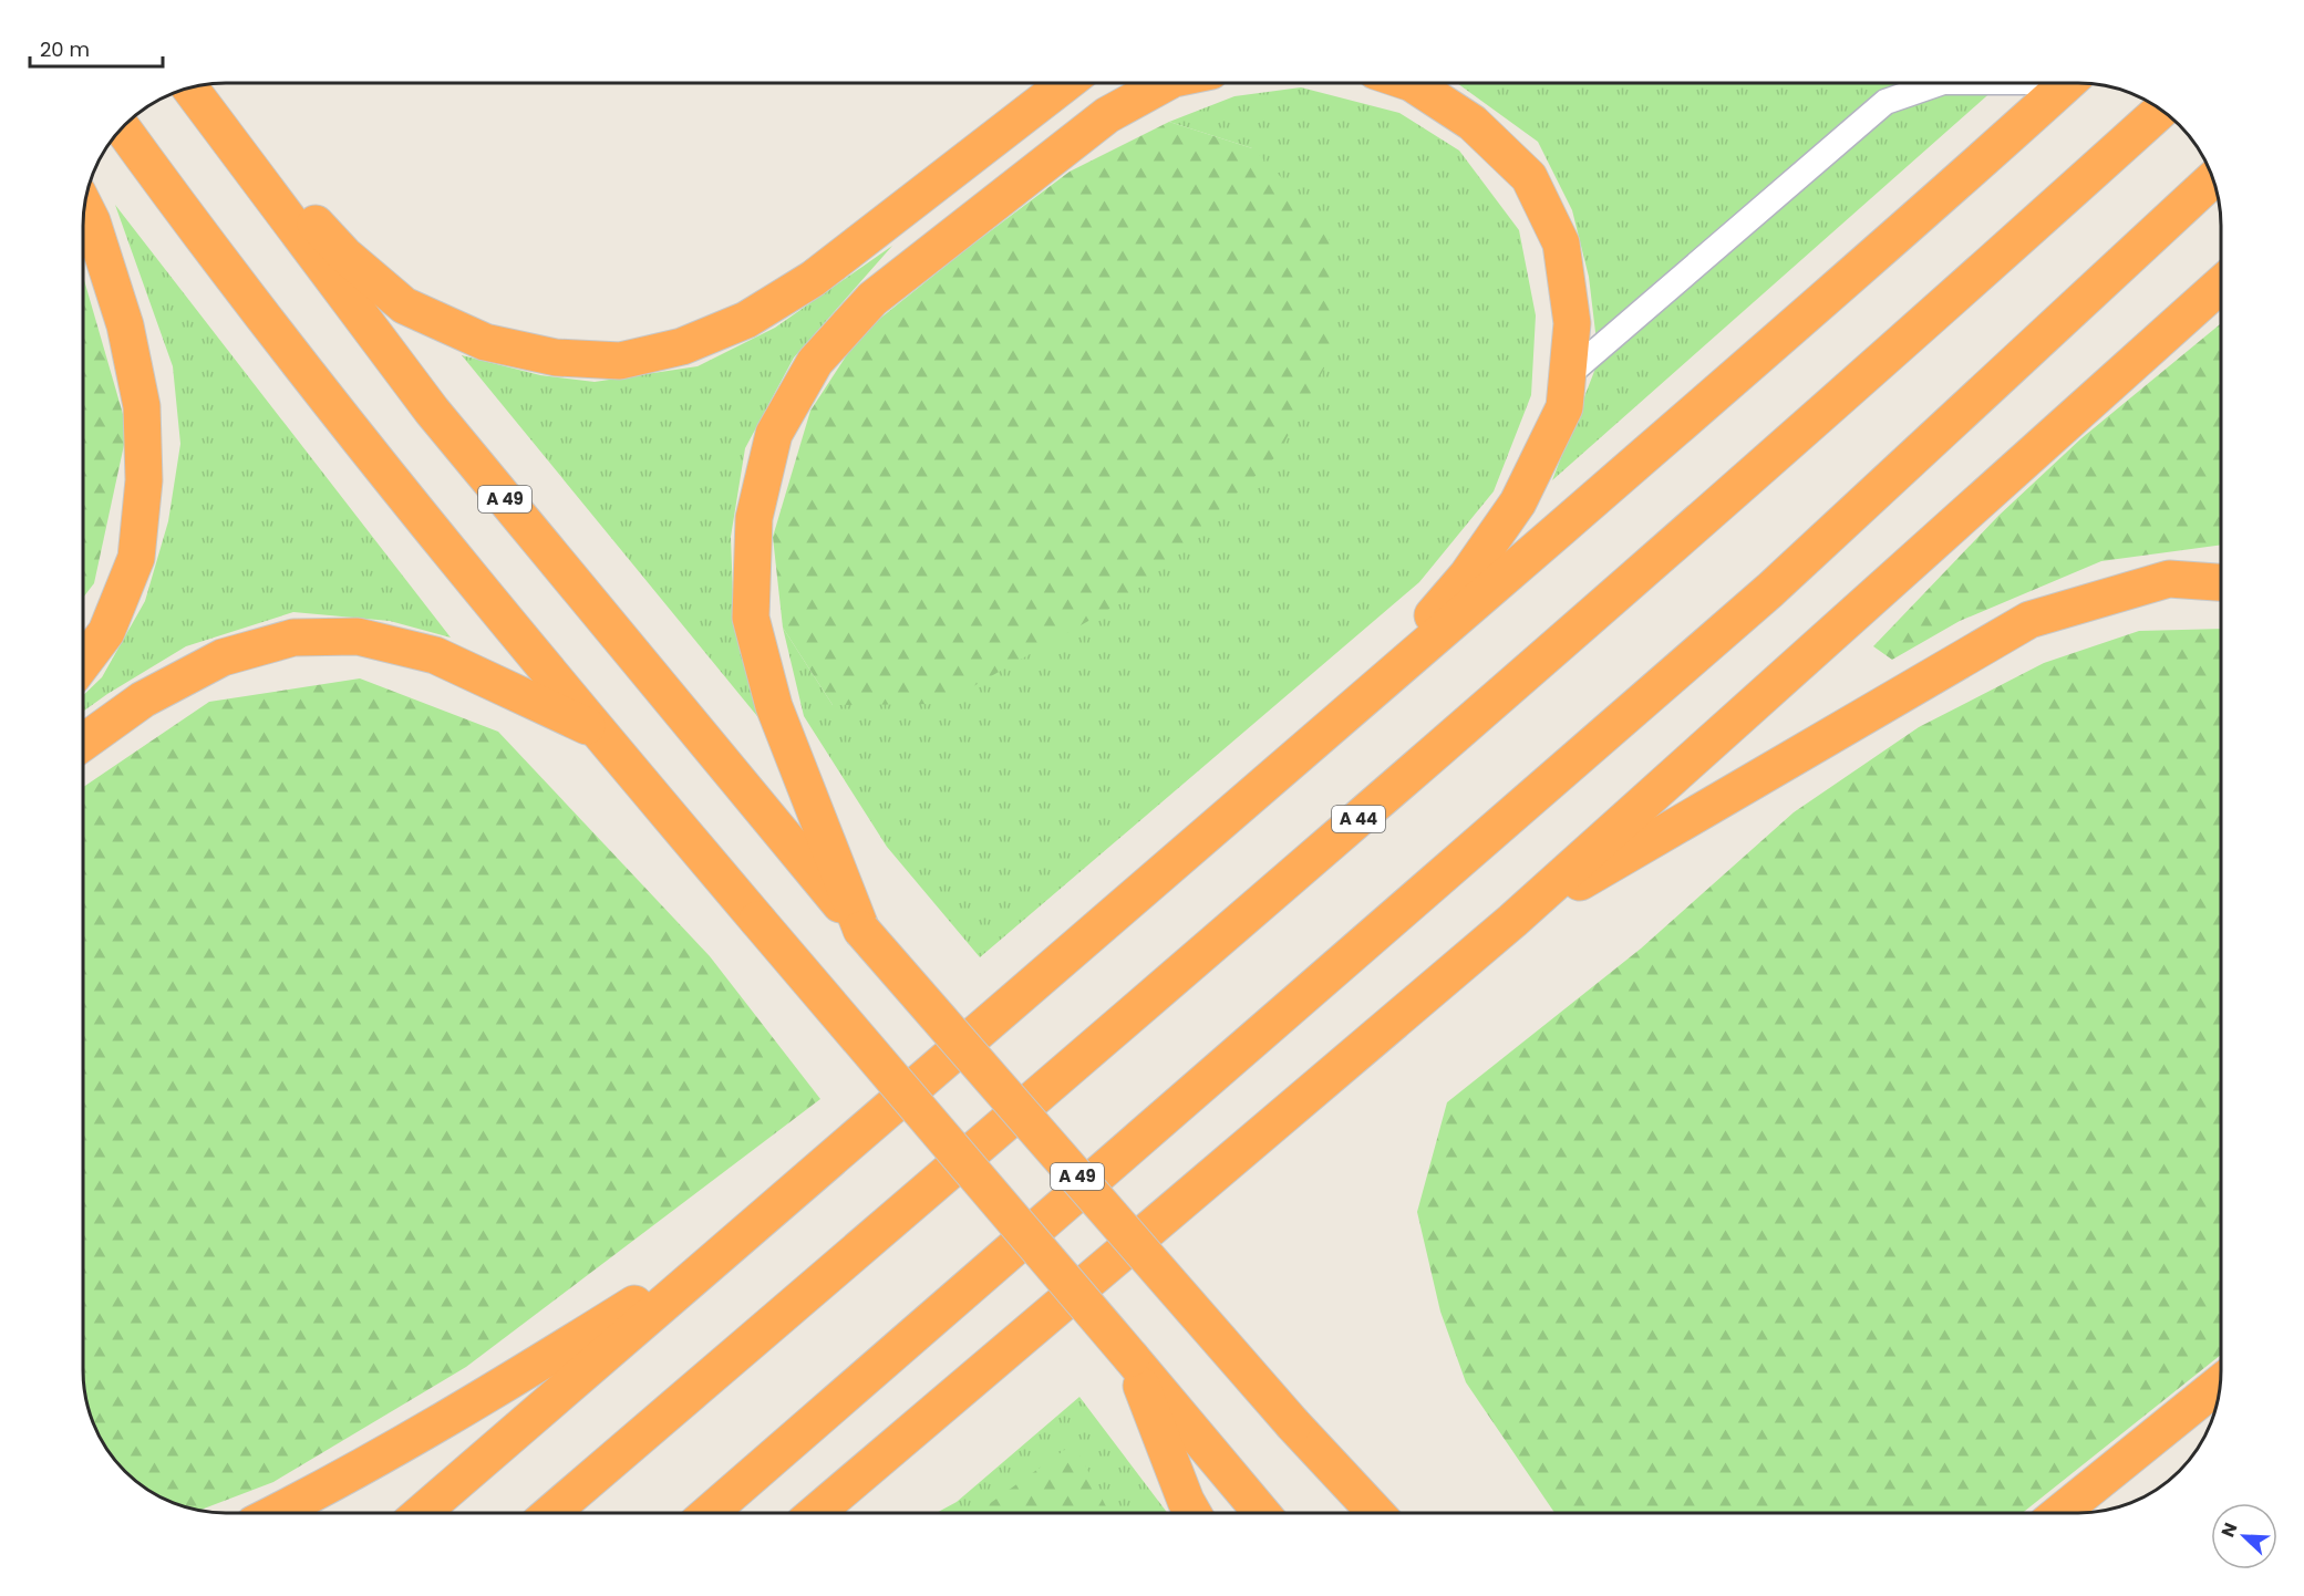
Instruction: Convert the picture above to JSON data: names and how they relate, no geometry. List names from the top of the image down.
{
  "streets": {
    "highway": ["A 49", "A 44"]
  },
  "scale_bar": "20 m",
  "north": "top left"
}
